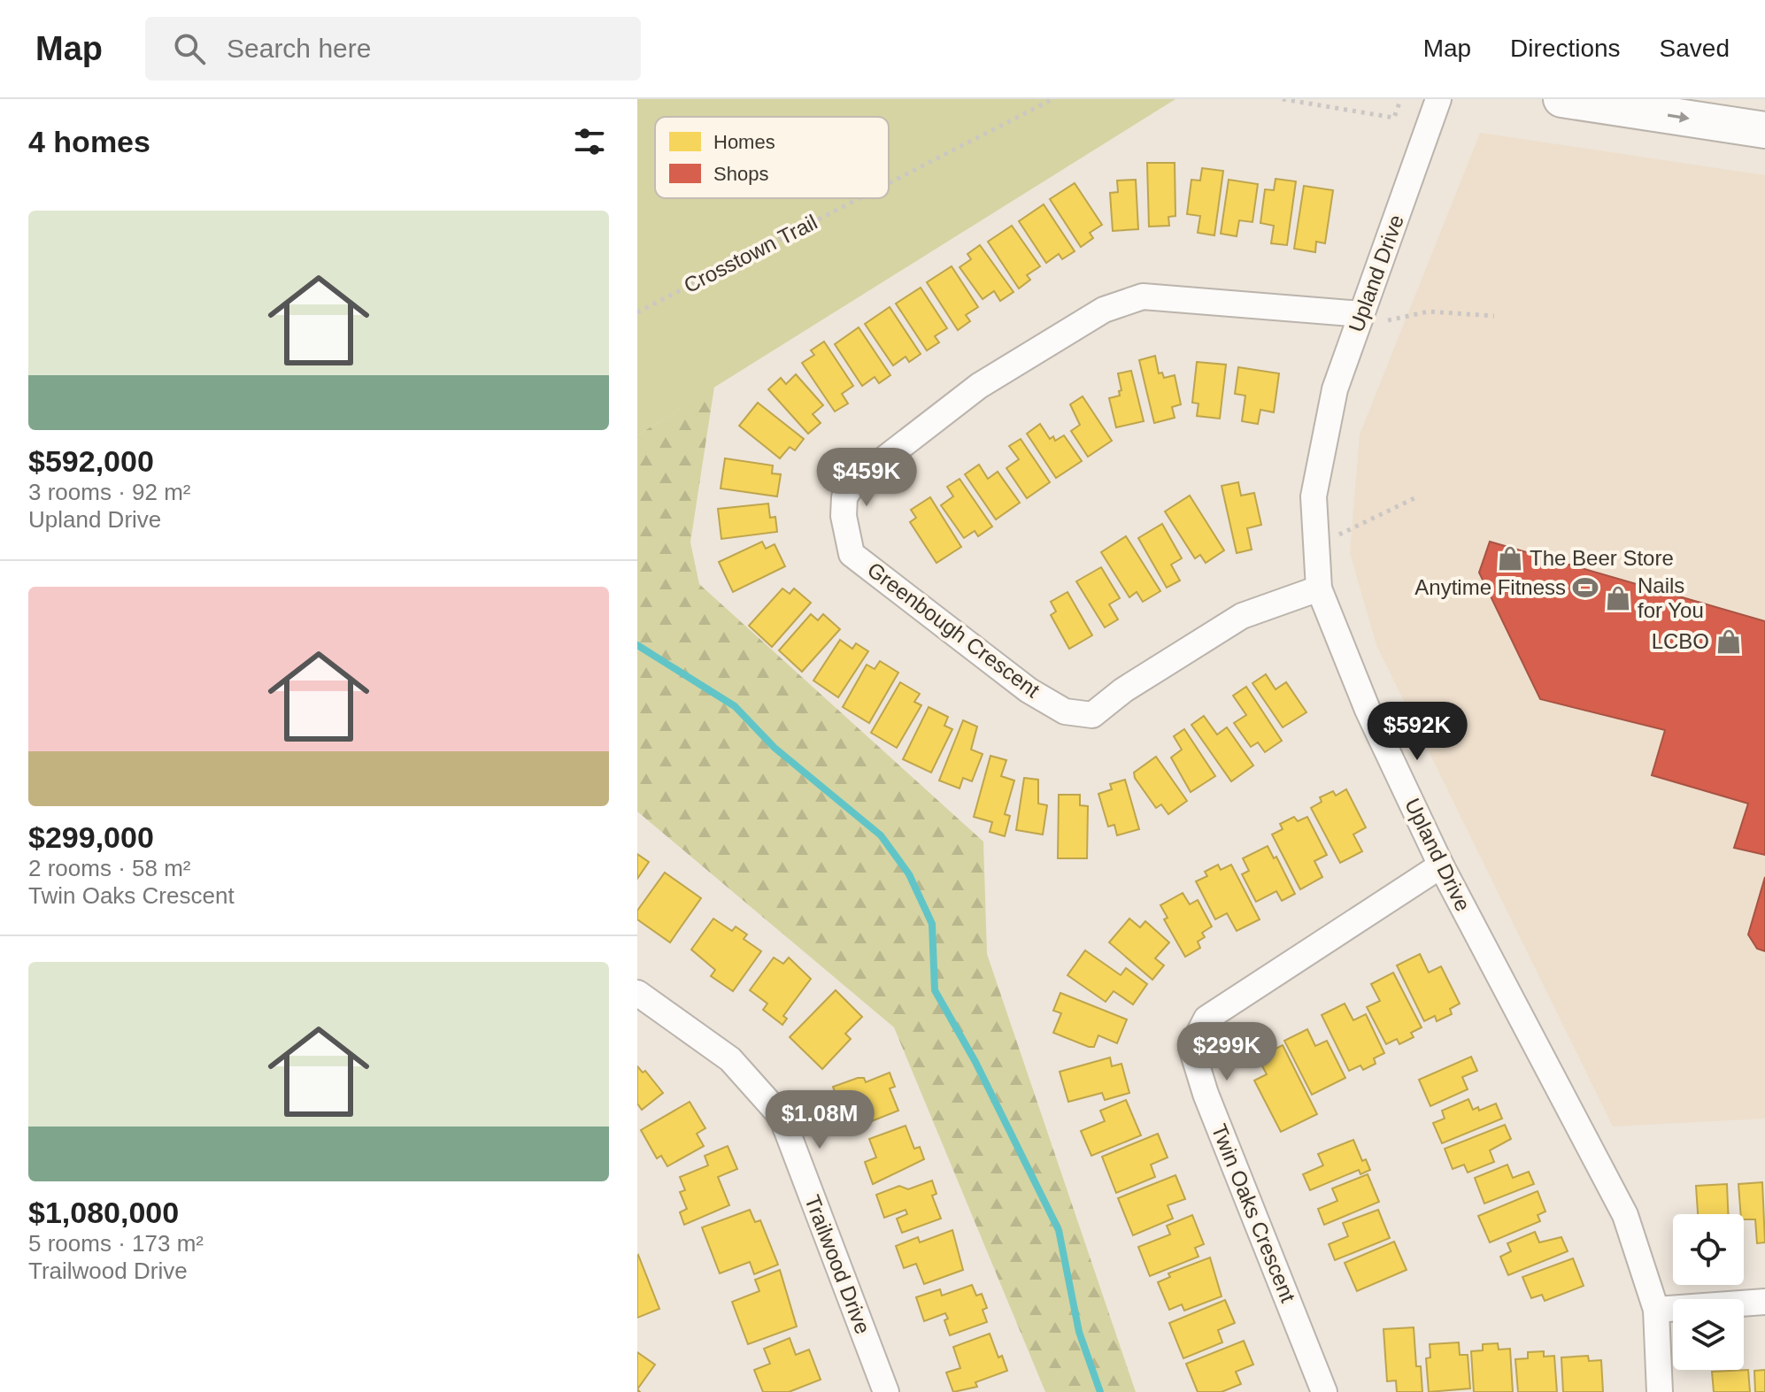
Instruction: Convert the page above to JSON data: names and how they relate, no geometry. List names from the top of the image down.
{
  "streets": {
    "street": [
      "Upland Drive",
      "Greenbough Crescent",
      "Twin Oaks Crescent",
      "Trailwood Drive"
    ],
    "path": ["Crosstown Trail"]
  },
  "crossings": [
    ["Upland Drive", "Greenbough Crescent"],
    ["Upland Drive", "Twin Oaks Crescent"]
  ],
  "places": {
    "shop": ["The Beer Store", "Nails for You", "LCBO"],
    "sports": ["Anytime Fitness"]
  },
  "legend": ["Homes", "Shops"],
  "page": {
    "header": "Map",
    "search": "Search here",
    "nav": ["Map", "Directions", "Saved"],
    "heading": "4 homes",
    "list": [
      {
        "name": "$592,000",
        "note": "3 rooms · 92 m² · Upland Drive"
      },
      {
        "name": "$299,000",
        "note": "2 rooms · 58 m² · Twin Oaks Crescent"
      },
      {
        "name": "$1,080,000",
        "note": "5 rooms · 173 m² · Trailwood Drive"
      }
    ],
    "price": [
      "$459K",
      "$592K",
      "$299K",
      "$1.08M"
    ]
  }
}
